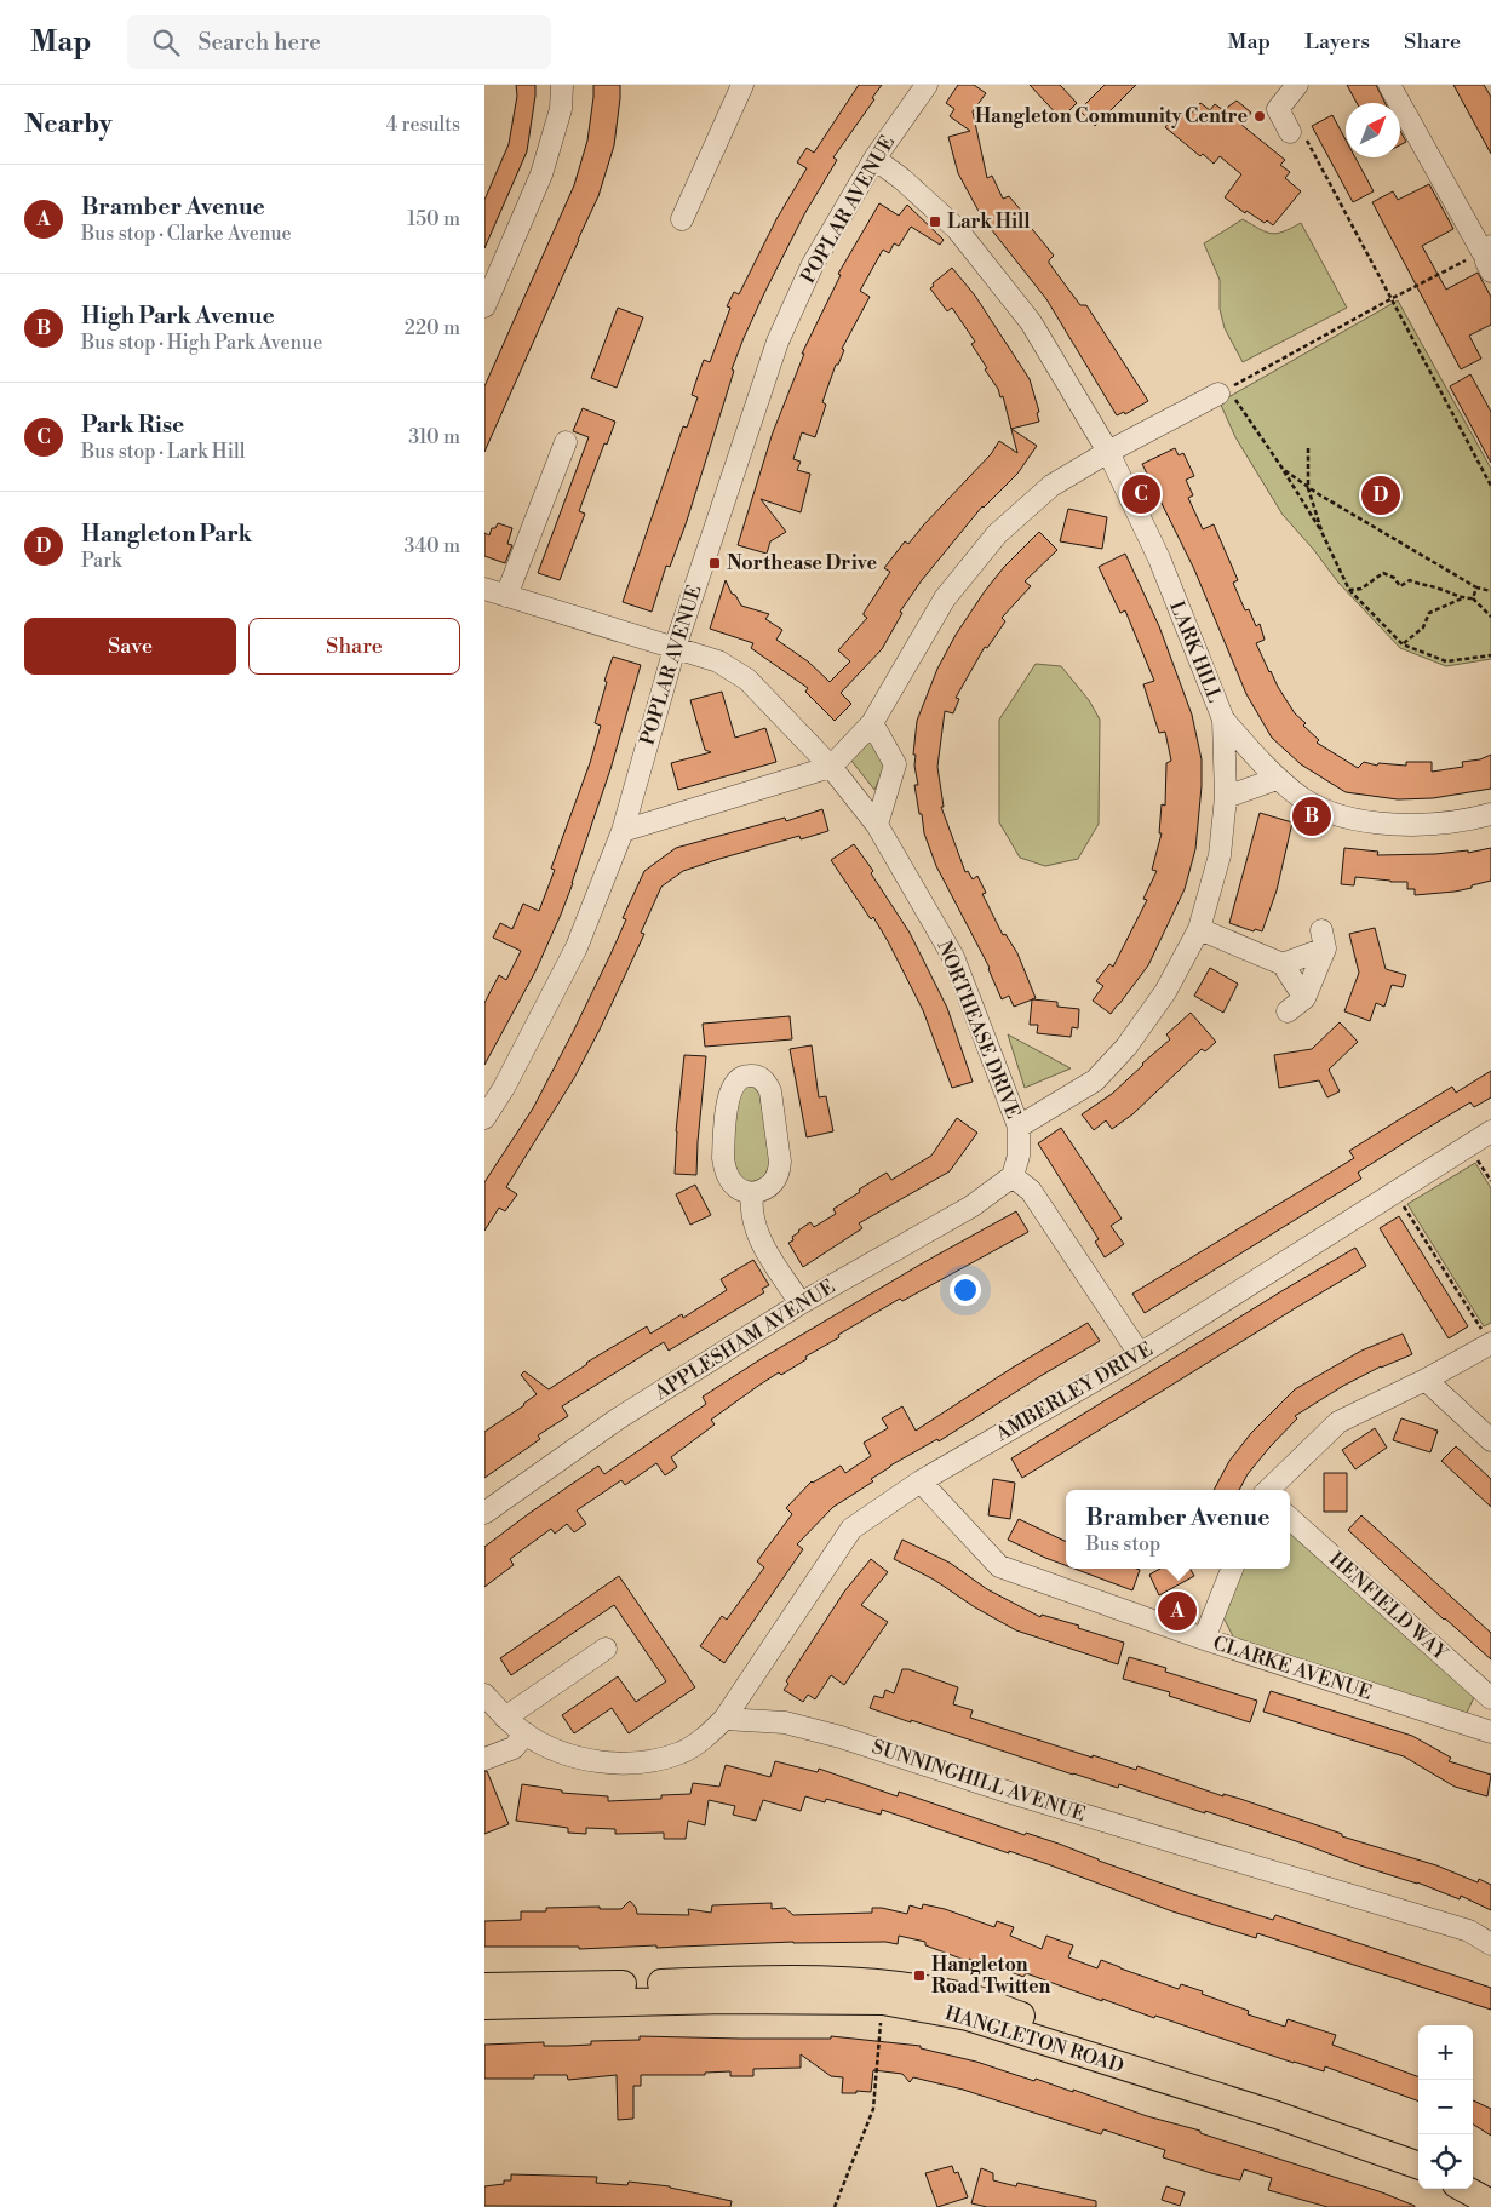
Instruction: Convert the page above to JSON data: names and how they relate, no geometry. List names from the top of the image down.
{
  "streets": {
    "main road": ["HANGLETON ROAD"],
    "street": [
      "POPLAR AVENUE",
      "LARK HILL",
      "NORTHEASE DRIVE",
      "APPLESHAM AVENUE",
      "AMBERLEY DRIVE",
      "HENFIELD WAY",
      "CLARKE AVENUE",
      "SUNNINGHILL AVENUE"
    ]
  },
  "crossings": [
    ["POPLAR AVENUE", "LARK HILL"],
    ["POPLAR AVENUE", "NORTHEASE DRIVE"],
    ["LARK HILL", "NORTHEASE DRIVE"],
    ["NORTHEASE DRIVE", "APPLESHAM AVENUE"],
    ["AMBERLEY DRIVE", "CLARKE AVENUE"],
    ["AMBERLEY DRIVE", "SUNNINGHILL AVENUE"]
  ],
  "places": {
    "other": ["Hangleton Community Centre"],
    "transit": ["Lark Hill", "Northease Drive", "Hangleton Road Twitten"]
  },
  "north": "top right",
  "page": {
    "header": "Map",
    "search": "Search here",
    "nav": ["Map", "Layers", "Share"],
    "heading": ["Nearby", "4 results"],
    "list": [
      {
        "mark": "A",
        "name": "Bramber Avenue",
        "note": "Bus stop · Clarke Avenue",
        "value": "150 m"
      },
      {
        "mark": "B",
        "name": "High Park Avenue",
        "note": "Bus stop · High Park Avenue",
        "value": "220 m"
      },
      {
        "mark": "C",
        "name": "Park Rise",
        "note": "Bus stop · Lark Hill",
        "value": "310 m"
      },
      {
        "mark": "D",
        "name": "Hangleton Park",
        "note": "Park",
        "value": "340 m"
      }
    ],
    "pins": [
      "C",
      "D",
      "B",
      "A"
    ],
    "buttons": ["Save", "Share"],
    "popup": ["Bramber Avenue", "Bus stop"],
    "map_buttons": ["+", "−"]
  }
}
